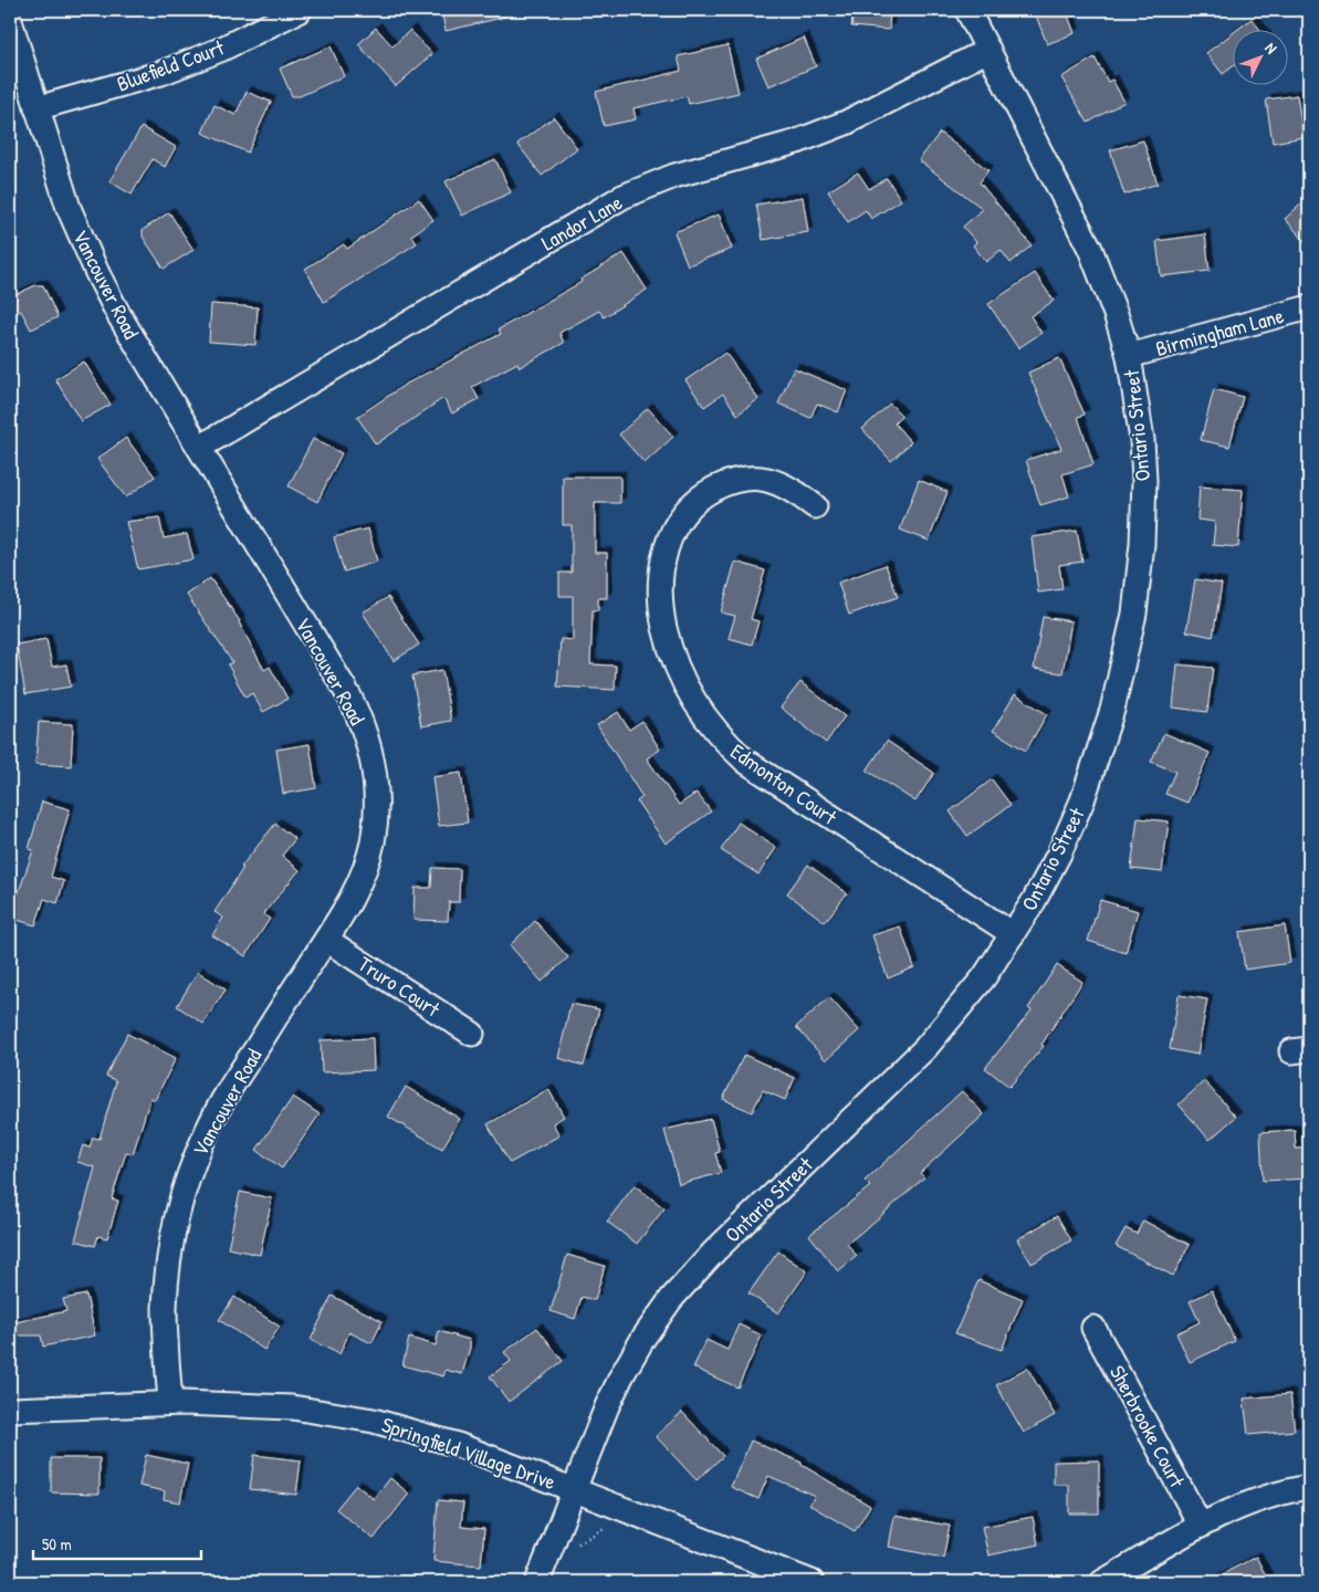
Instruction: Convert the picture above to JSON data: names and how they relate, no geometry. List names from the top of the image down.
{
  "streets": {
    "street": [
      "Bluefield Court",
      "Landor Lane",
      "Vancouver Road",
      "Birmingham Lane",
      "Ontario Street",
      "Edmonton Court",
      "Truro Court",
      "Sherbrooke Court",
      "Springfield Village Drive"
    ]
  },
  "crossings": [
    ["Bluefield Court", "Vancouver Road"],
    ["Landor Lane", "Vancouver Road"],
    ["Landor Lane", "Ontario Street"],
    ["Vancouver Road", "Truro Court"],
    ["Vancouver Road", "Springfield Village Drive"],
    ["Birmingham Lane", "Ontario Street"],
    ["Ontario Street", "Edmonton Court"],
    ["Ontario Street", "Springfield Village Drive"]
  ],
  "scale_bar": "50 m",
  "north": "top right"
}
